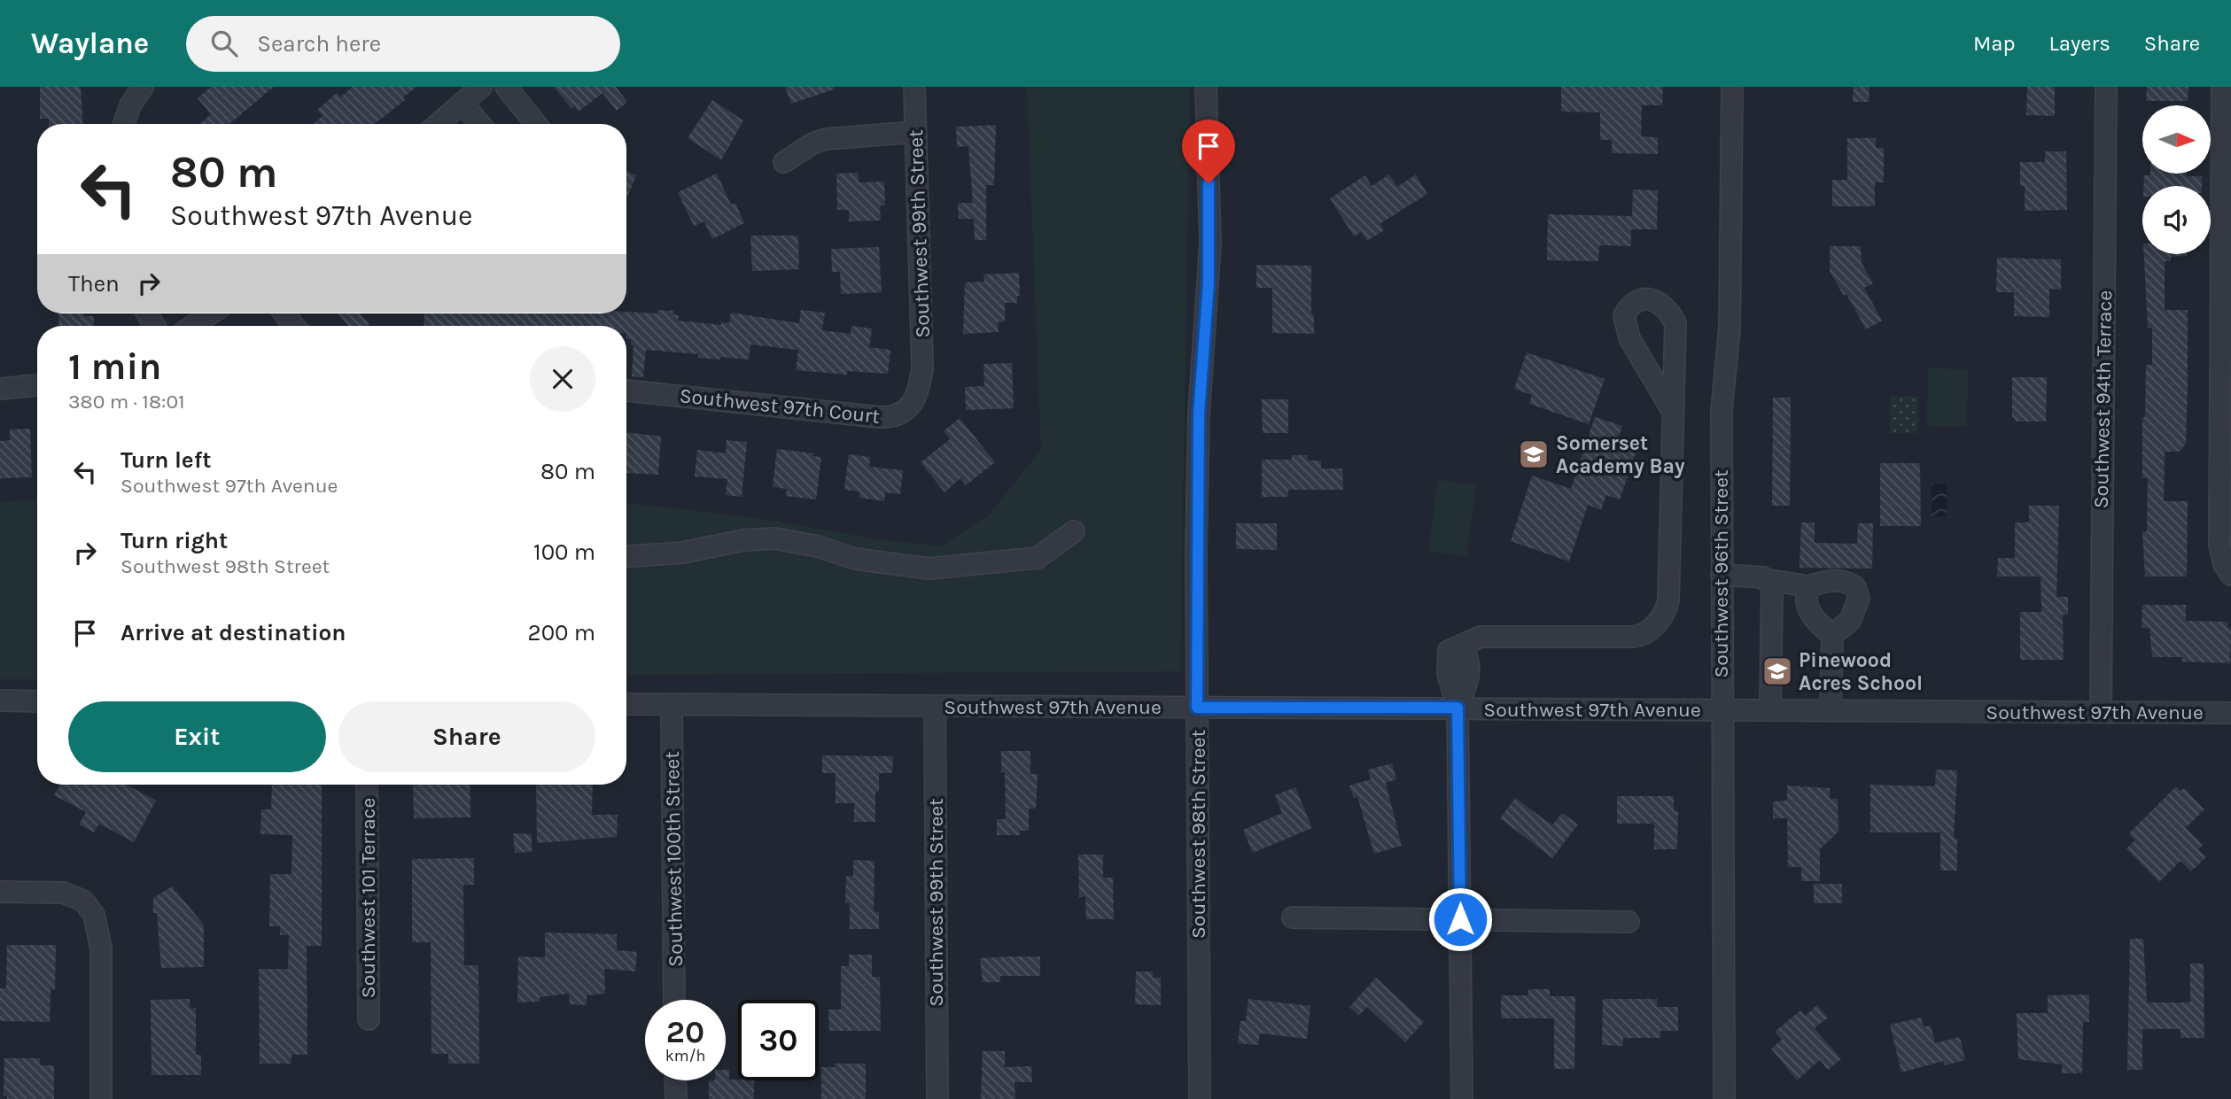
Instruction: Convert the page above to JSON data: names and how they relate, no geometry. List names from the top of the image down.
{
  "streets": {
    "street": [
      "Southwest 99th Street",
      "Southwest 94th Terrace",
      "Southwest 97th Court",
      "Southwest 96th Street",
      "Southwest 97th Avenue",
      "Southwest 98th Street",
      "Southwest 100th Street",
      "Southwest 101 Terrace"
    ]
  },
  "crossings": [
    ["Southwest 99th Street", "Southwest 97th Court"],
    ["Southwest 99th Street", "Southwest 97th Avenue"],
    ["Southwest 94th Terrace", "Southwest 97th Avenue"],
    ["Southwest 96th Street", "Southwest 97th Avenue"],
    ["Southwest 97th Avenue", "Southwest 98th Street"],
    ["Southwest 97th Avenue", "Southwest 100th Street"]
  ],
  "places": {
    "school or university": ["Somerset Academy Bay", "Pinewood Acres School"]
  },
  "north": "right",
  "page": {
    "header": "Waylane",
    "search": "Search here",
    "nav": ["Map", "Layers", "Share"],
    "turn": ["80 m", "Southwest 97th Avenue"],
    "then": "Then",
    "heading": ["1 min", "380 m · 18:01"],
    "list": [
      {
        "name": "Turn left",
        "note": "Southwest 97th Avenue",
        "value": "80 m"
      },
      {
        "name": "Turn right",
        "note": "Southwest 98th Street",
        "value": "100 m"
      },
      {
        "name": "Arrive at destination",
        "value": "200 m"
      }
    ],
    "buttons": ["Exit", "Share"],
    "speed": "20 km/h",
    "limit": "30"
  }
}
